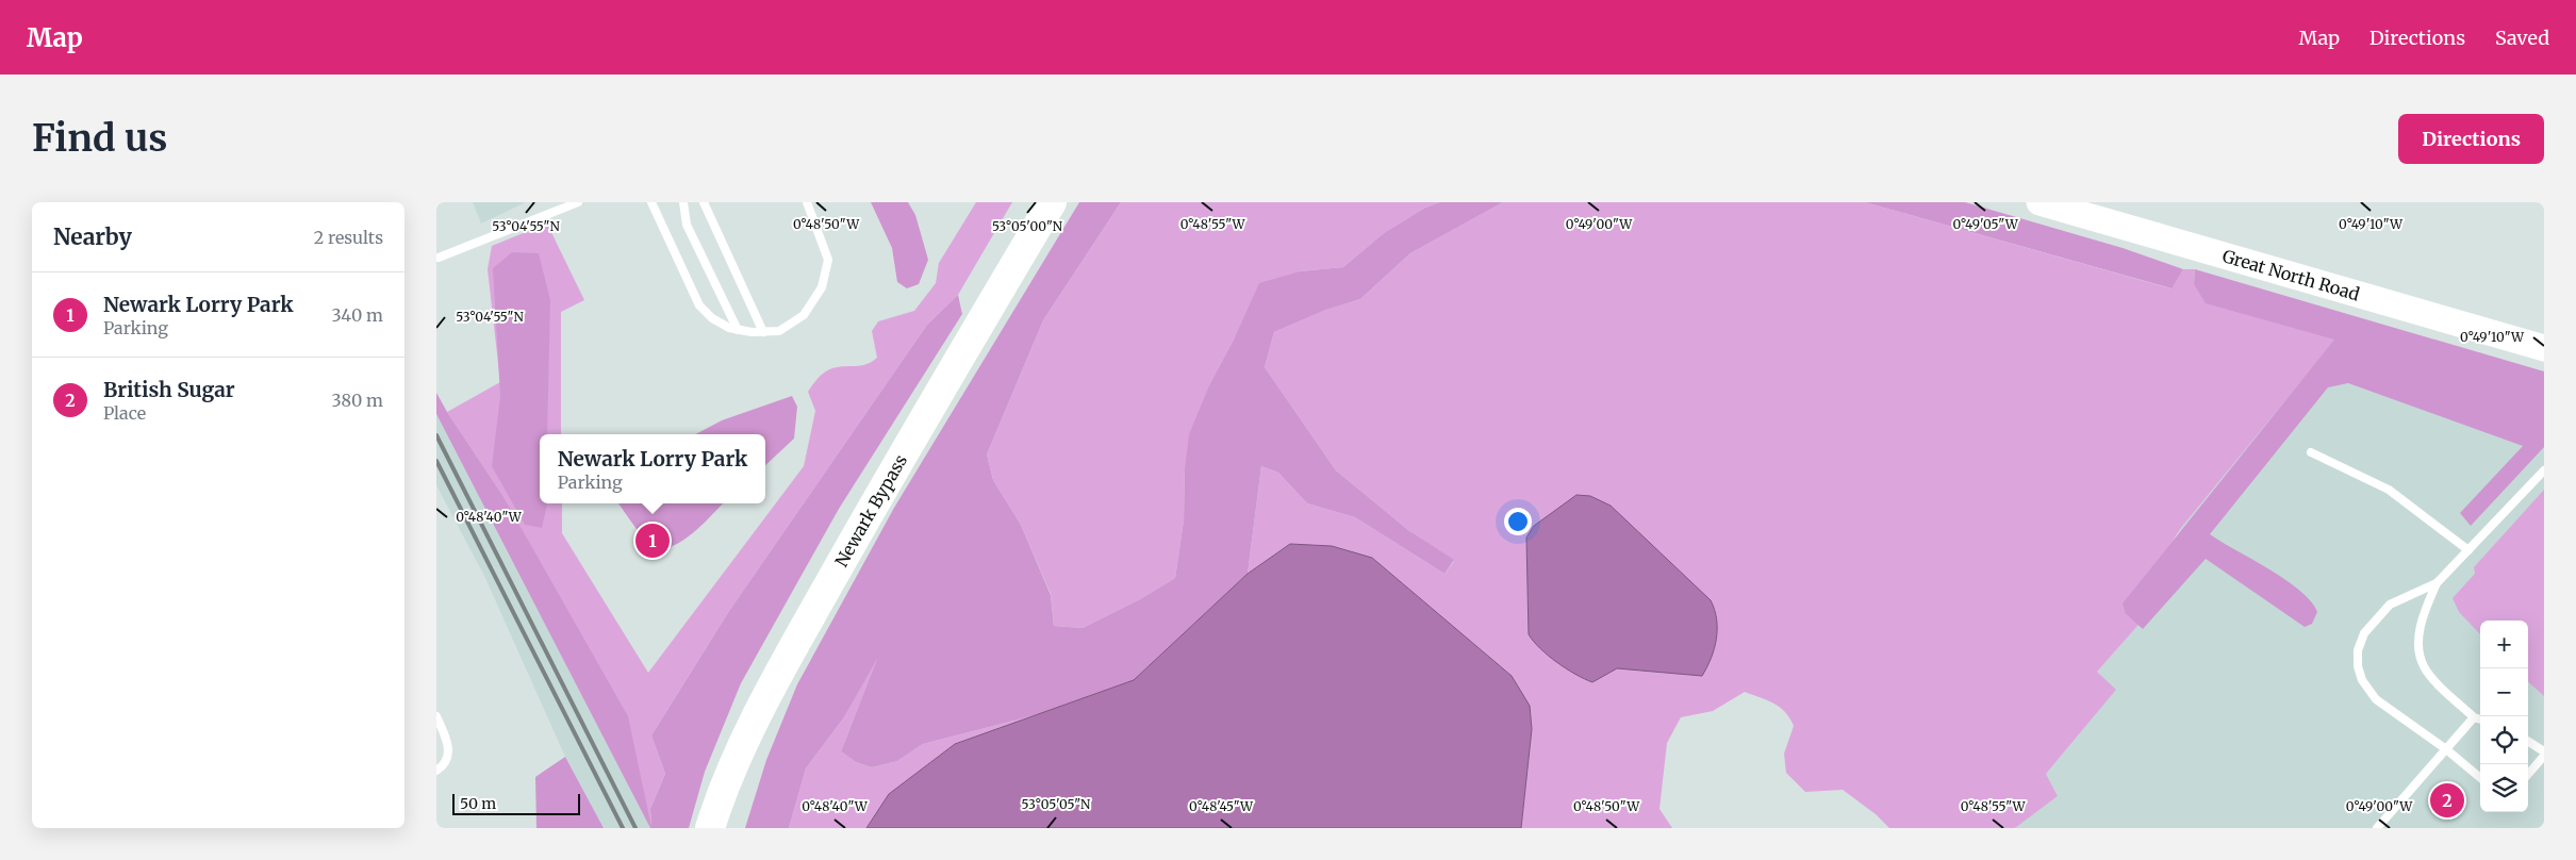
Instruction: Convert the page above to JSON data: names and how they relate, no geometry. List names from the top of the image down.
{
  "streets": {
    "highway": ["Newark Bypass"],
    "main road": ["Great North Road"]
  },
  "scale_bar": "50 m",
  "page": {
    "header": "Map",
    "nav": ["Map", "Directions", "Saved"],
    "buttons": "Directions",
    "title": "Find us",
    "heading": ["Nearby", "2 results"],
    "list": [
      {
        "mark": "1",
        "name": "Newark Lorry Park",
        "note": "Parking",
        "value": "340 m"
      },
      {
        "mark": "2",
        "name": "British Sugar",
        "note": "Place",
        "value": "380 m"
      }
    ],
    "popup": ["Newark Lorry Park", "Parking"],
    "pins": ["1", "2"],
    "map_buttons": ["+", "−"],
    "scale": "50 m"
  },
  "coordinates": [
    "0°48'50\"W",
    "0°48'55\"W",
    "0°49'00\"W",
    "0°49'05\"W",
    "0°49'10\"W",
    "53°04'55\"N",
    "53°05'00\"N",
    "0°48'40\"W",
    "53°05'05\"N",
    "0°48'45\"W"
  ]
}
